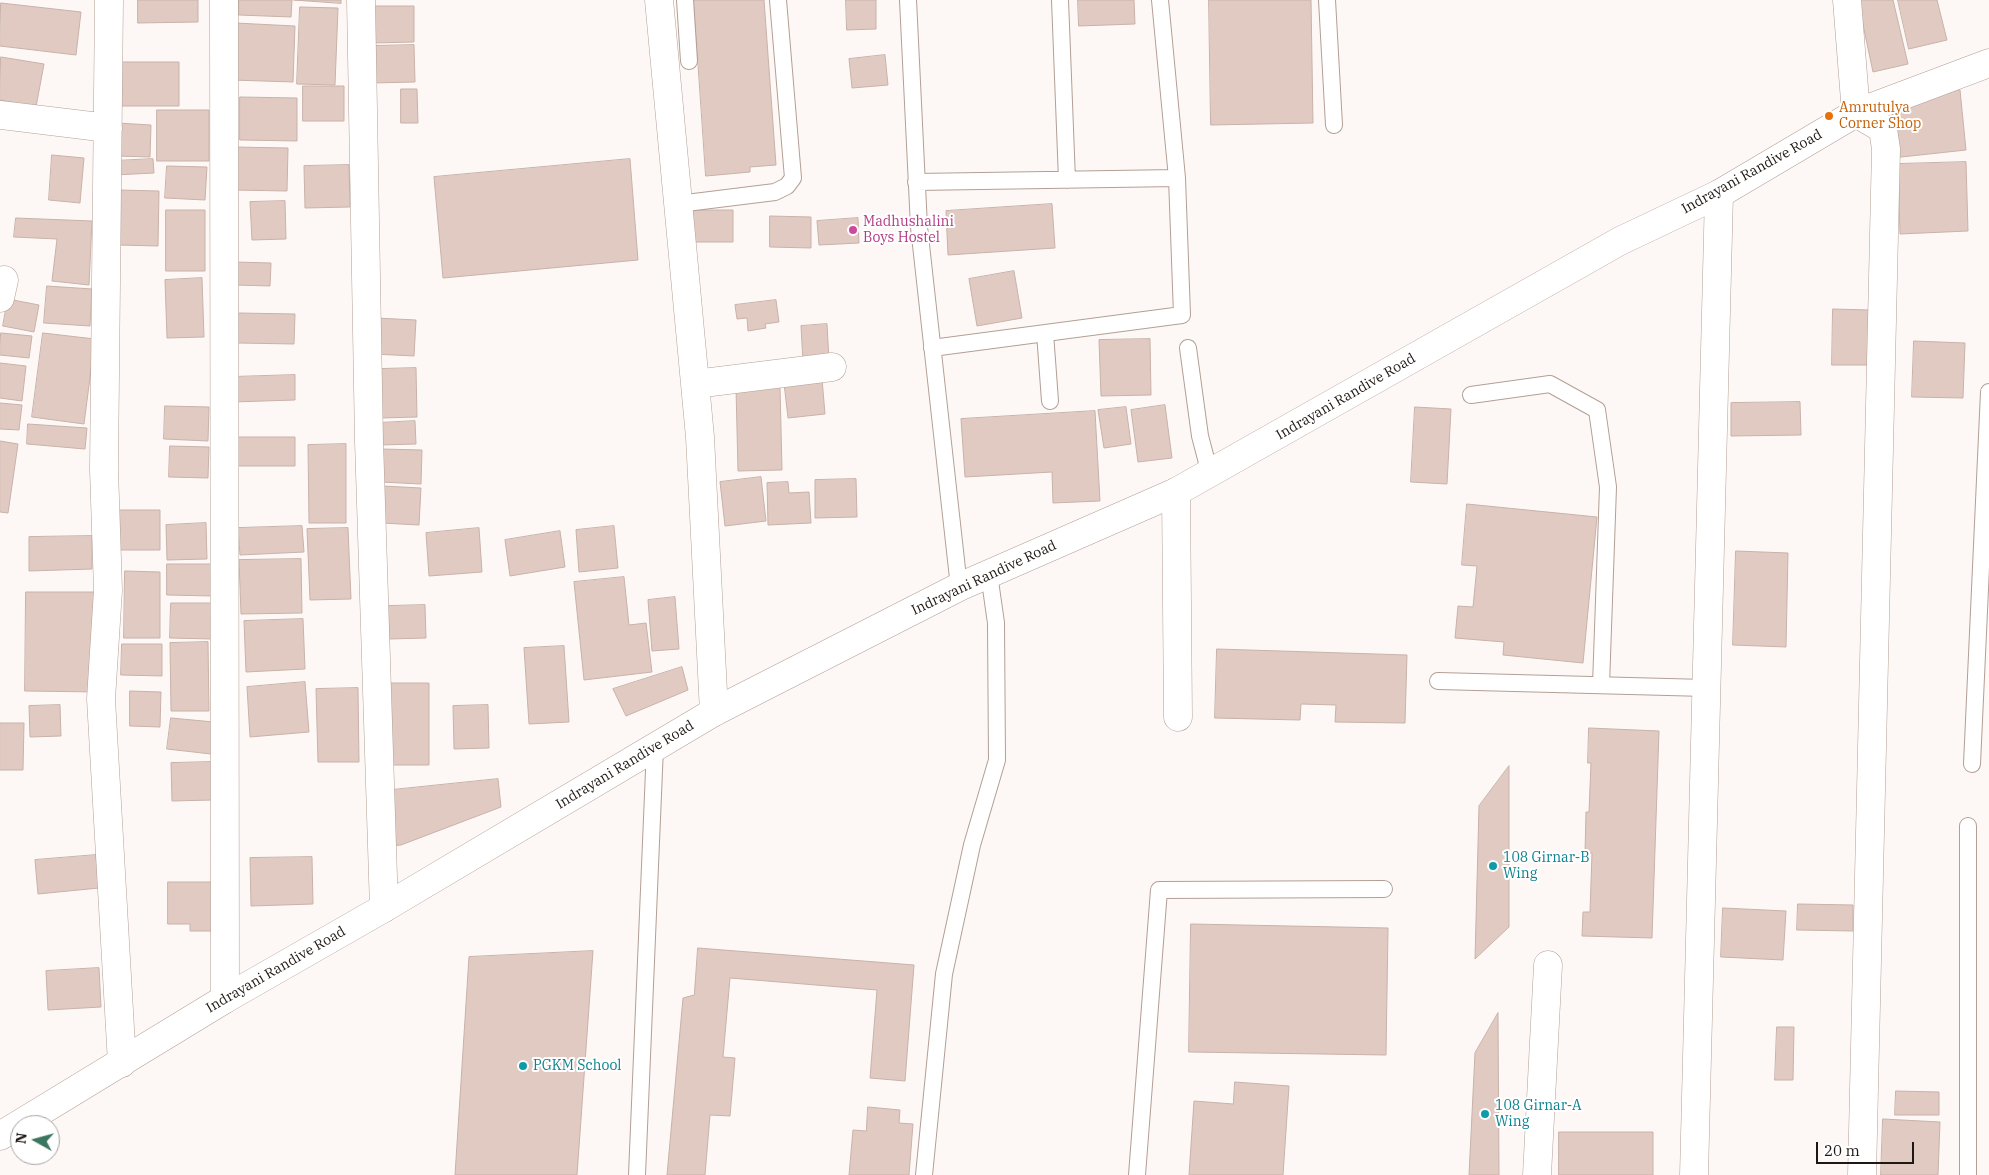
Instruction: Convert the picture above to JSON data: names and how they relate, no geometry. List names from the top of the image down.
{
  "streets": {
    "street": ["Indrayani Randive Road"]
  },
  "places": [
    "Amrutulya Corner Shop",
    "Madhushalini Boys Hostel",
    "108 Girnar-B Wing",
    "PGKM School",
    "108 Girnar-A Wing"
  ],
  "scale_bar": "20 m",
  "north": "left"
}
